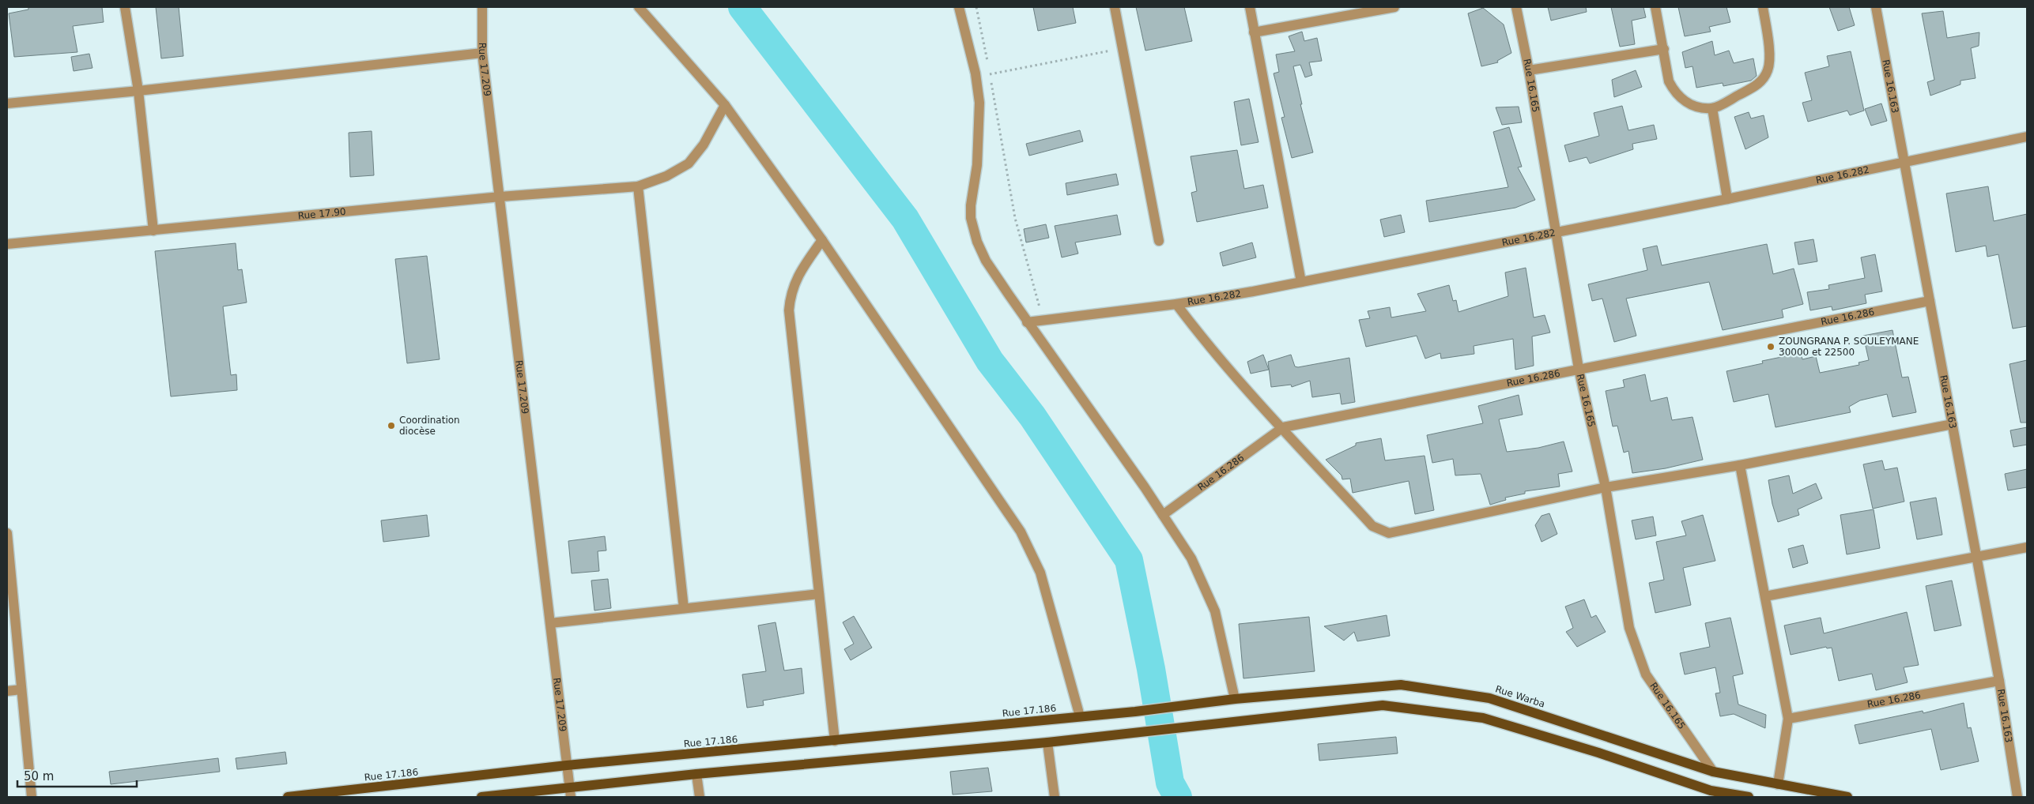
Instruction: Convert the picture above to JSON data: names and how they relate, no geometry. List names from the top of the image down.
{
  "streets": {
    "main road": ["Rue Warba", "Rue 17.186"],
    "street": [
      "Rue 17.209",
      "Rue 16.165",
      "Rue 16.163",
      "Rue 16.282",
      "Rue 17.90",
      "Rue 16.286"
    ]
  },
  "crossings": [
    ["Rue 17.209", "Rue 17.90"],
    ["Rue 17.209", "Rue 17.186"],
    ["Rue 16.165", "Rue 16.282"],
    ["Rue 16.165", "Rue 16.286"],
    ["Rue 16.165", "Rue Warba"],
    ["Rue 16.163", "Rue 16.282"],
    ["Rue 16.163", "Rue 16.286"],
    ["Rue Warba", "Rue 17.186"]
  ],
  "places": ["ZOUNGRANA P. SOULEYMANE 30000 et 22500", "Coordination diocèse"],
  "scale_bar": "50 m"
}
